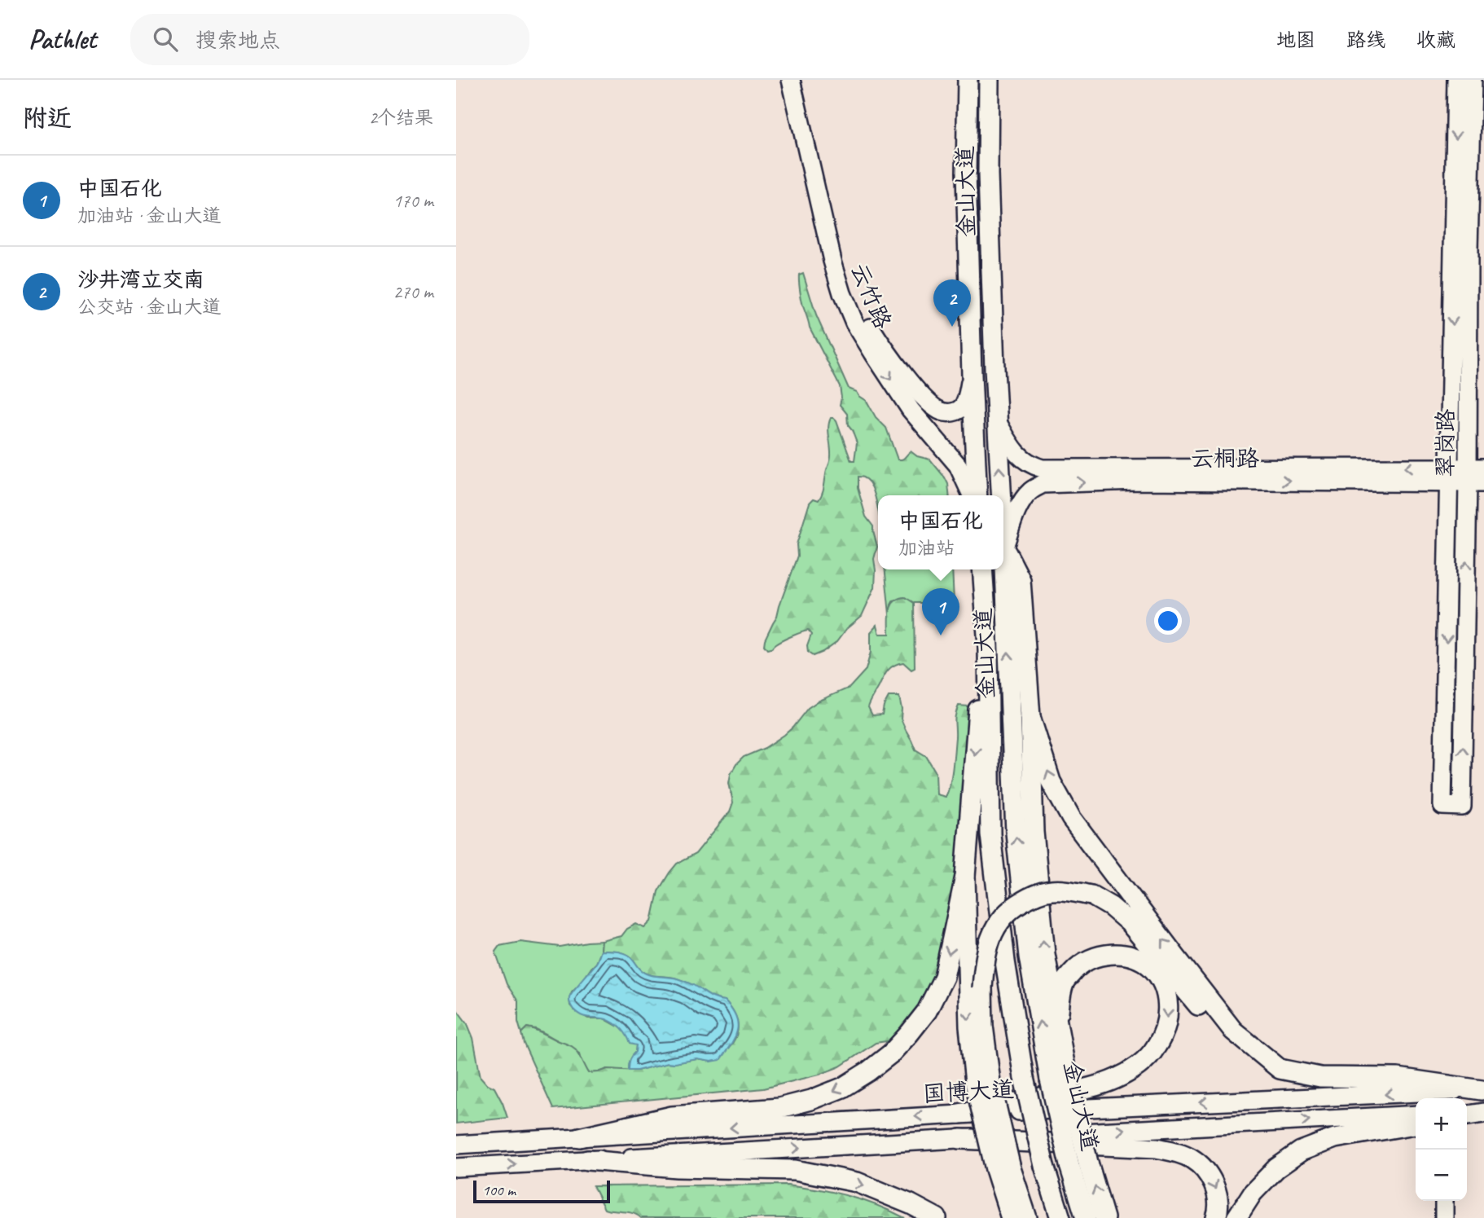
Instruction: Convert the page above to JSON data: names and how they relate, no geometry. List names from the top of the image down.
{
  "streets": {
    "highway": ["金山大道"],
    "main road": [
      "云竹路",
      "翠岗路",
      "云桐路",
      "国博大道"
    ]
  },
  "crossings": [
    ["金山大道", "云竹路"],
    ["金山大道", "云桐路"],
    ["翠岗路", "云桐路"]
  ],
  "one_way": ["云竹路"],
  "scale_bar": "100 m",
  "page": {
    "header": "Pathlet",
    "search": "搜索地点",
    "nav": ["地图", "路线", "收藏"],
    "heading": ["附近", "2个结果"],
    "list": [
      {
        "mark": "1",
        "name": "中国石化",
        "note": "加油站 · 金山大道",
        "value": "170 m"
      },
      {
        "mark": "2",
        "name": "沙井湾立交南",
        "note": "公交站 · 金山大道",
        "value": "270 m"
      }
    ],
    "pins": ["2", "1"],
    "popup": ["中国石化", "加油站"],
    "map_buttons": ["+", "−"],
    "scale": "100 m"
  }
}
